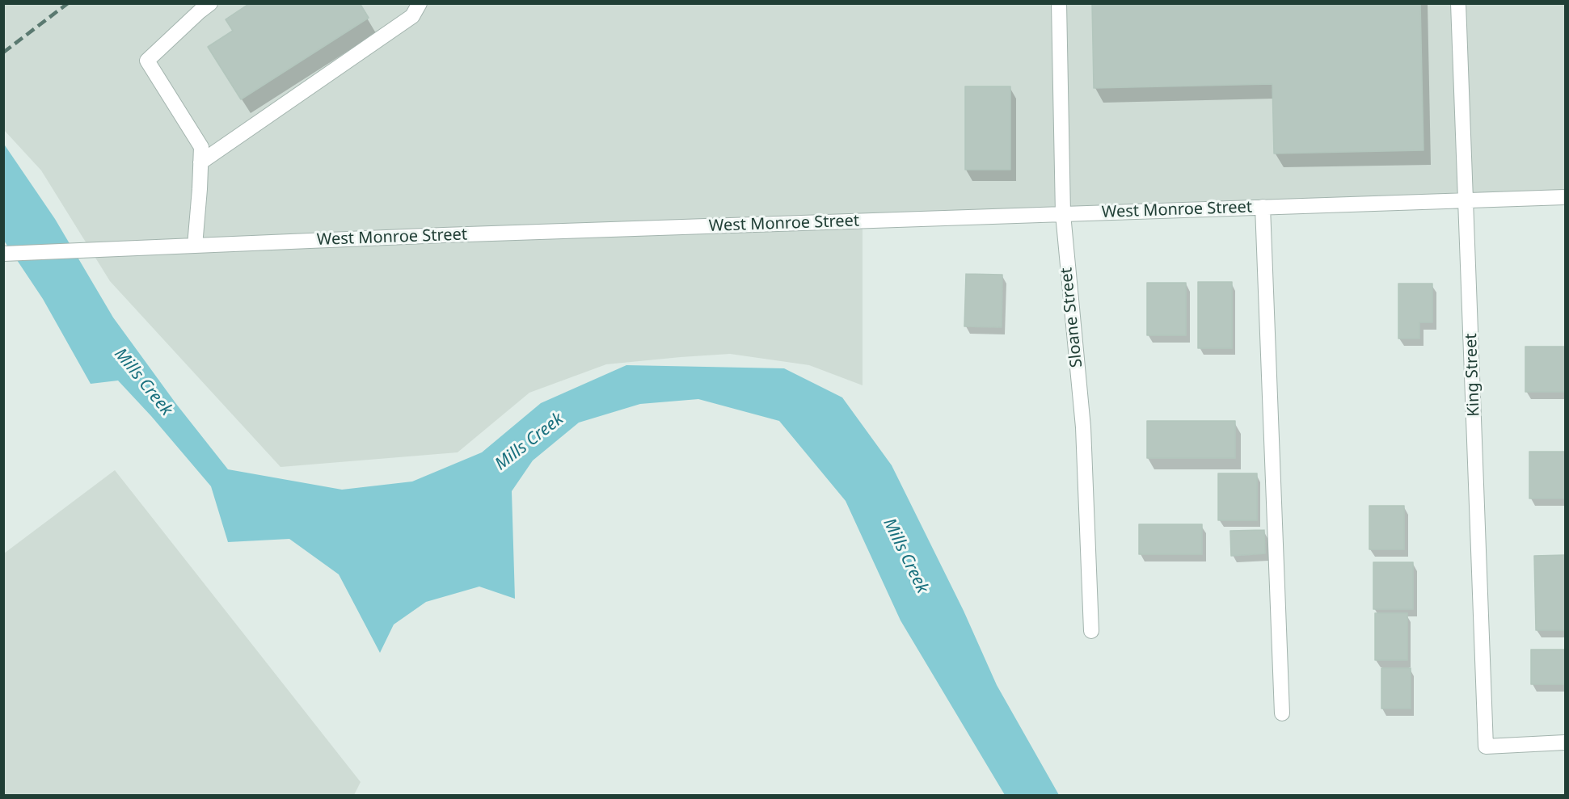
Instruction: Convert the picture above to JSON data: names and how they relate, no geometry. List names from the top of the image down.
{
  "streets": {
    "street": ["West Monroe Street", "Sloane Street", "King Street"]
  },
  "crossings": [
    ["West Monroe Street", "Sloane Street"],
    ["West Monroe Street", "King Street"]
  ],
  "water": ["Mills Creek"]
}
